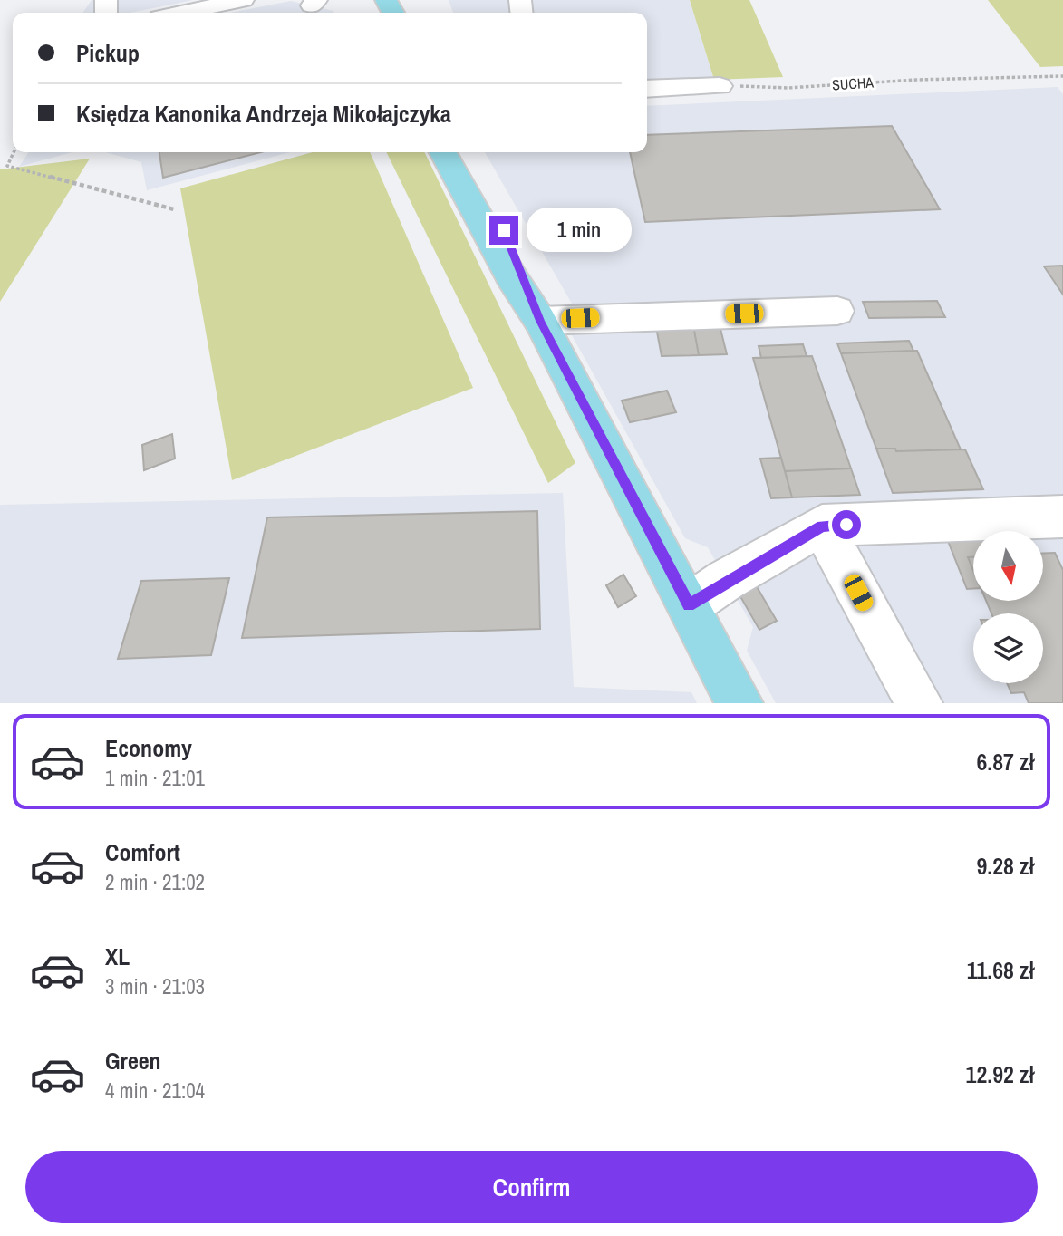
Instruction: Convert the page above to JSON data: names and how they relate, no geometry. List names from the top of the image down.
{
  "streets": {
    "path": ["SUCHA"]
  },
  "north": "bottom",
  "page": {
    "banner": ["Pickup", "Księdza Kanonika Andrzeja Mikołajczyka"],
    "bubble": "1 min",
    "list": [
      {
        "name": "Economy",
        "note": "1 min · 21:01",
        "value": "6.87 zł"
      },
      {
        "name": "Comfort",
        "note": "2 min · 21:02",
        "value": "9.28 zł"
      },
      {
        "name": "XL",
        "note": "3 min · 21:03",
        "value": "11.68 zł"
      },
      {
        "name": "Green",
        "note": "4 min · 21:04",
        "value": "12.92 zł"
      }
    ],
    "buttons": "Confirm"
  }
}
